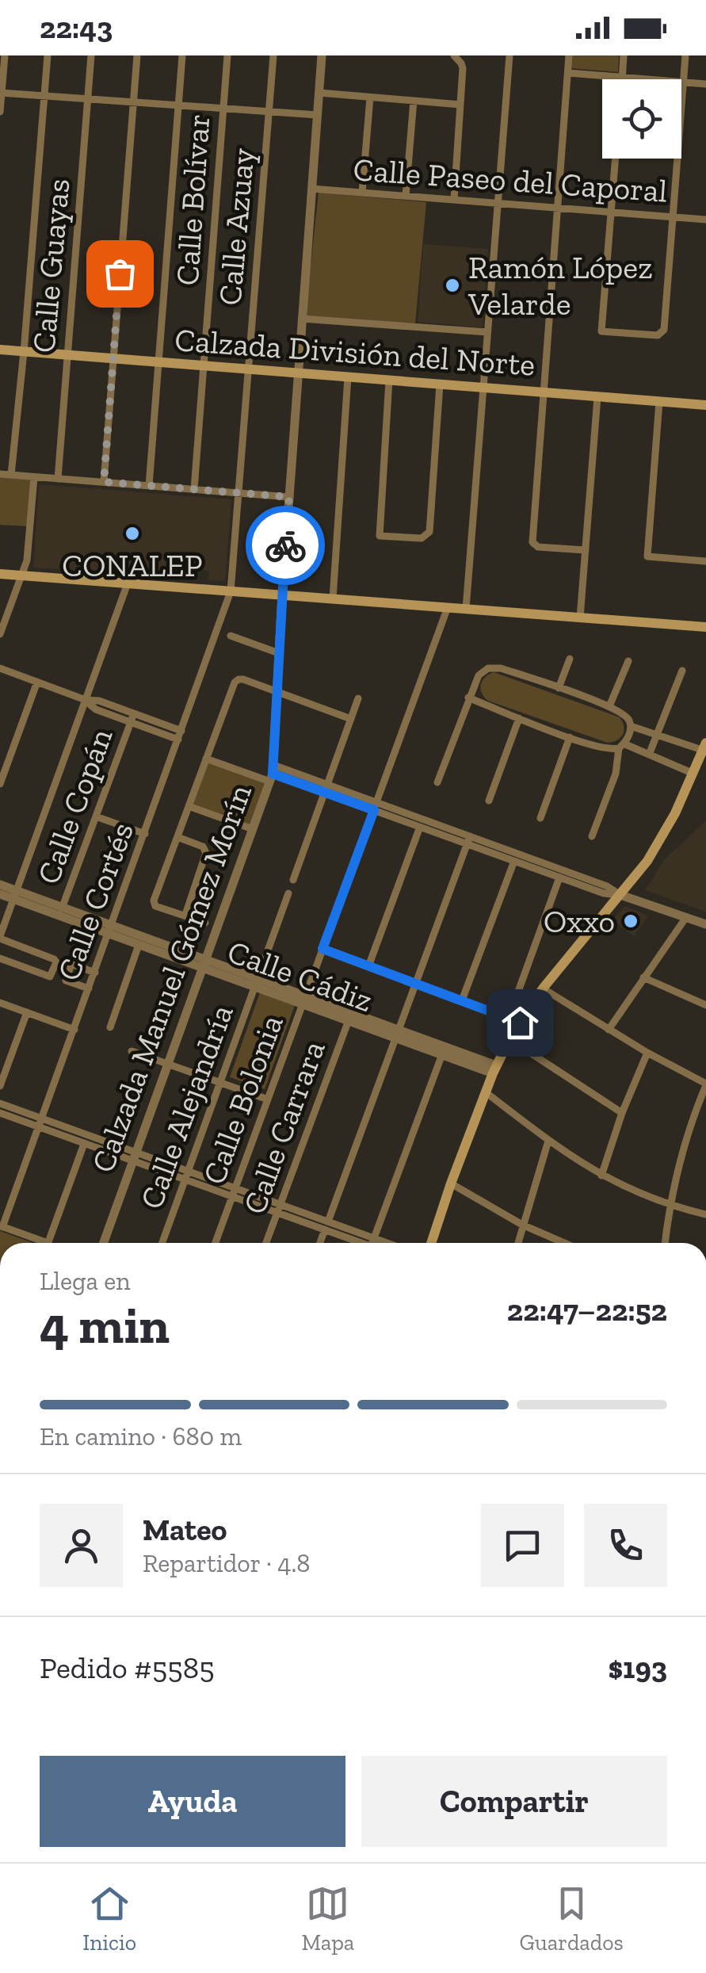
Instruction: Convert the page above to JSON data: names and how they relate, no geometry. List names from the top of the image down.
{
  "streets": {
    "main road": ["Calzada División del Norte"],
    "street": [
      "Calle Paseo del Caporal",
      "Calle Bolívar",
      "Calle Azuay",
      "Calle Guayas",
      "Calle Copán",
      "Calle Cortés",
      "Calle Cádiz",
      "Calzada Manuel Gómez Morín",
      "Calle Bolonia",
      "Calle Alejandría",
      "Calle Carrara"
    ]
  },
  "crossings": [
    ["Calle Paseo del Caporal", "Calzada Manuel Gómez Morín"],
    ["Calle Bolívar", "Calzada División del Norte"],
    ["Calle Azuay", "Calzada División del Norte"],
    ["Calle Azuay", "Calle Cortés"],
    ["Calle Guayas", "Calzada División del Norte"],
    ["Calzada División del Norte", "Calzada Manuel Gómez Morín"],
    ["Calle Copán", "Calle Cádiz"],
    ["Calle Cortés", "Calle Cádiz"],
    ["Calle Cádiz", "Calzada Manuel Gómez Morín"],
    ["Calle Cádiz", "Calle Bolonia"],
    ["Calle Cádiz", "Calle Alejandría"],
    ["Calle Cádiz", "Calle Carrara"]
  ],
  "places": ["Ramón López Velarde", "CONALEP", "Oxxo"],
  "page": {
    "status": "22:43",
    "heading": ["4 min", "Llega en", "22:47–22:52"],
    "panel": [
      "Mateo",
      "Repartidor · 4.8",
      "Pedido #5585",
      "$193"
    ],
    "bar": "En camino · 680 m",
    "buttons": ["Ayuda", "Compartir"],
    "tabs": ["Inicio", "Mapa", "Guardados"]
  }
}
